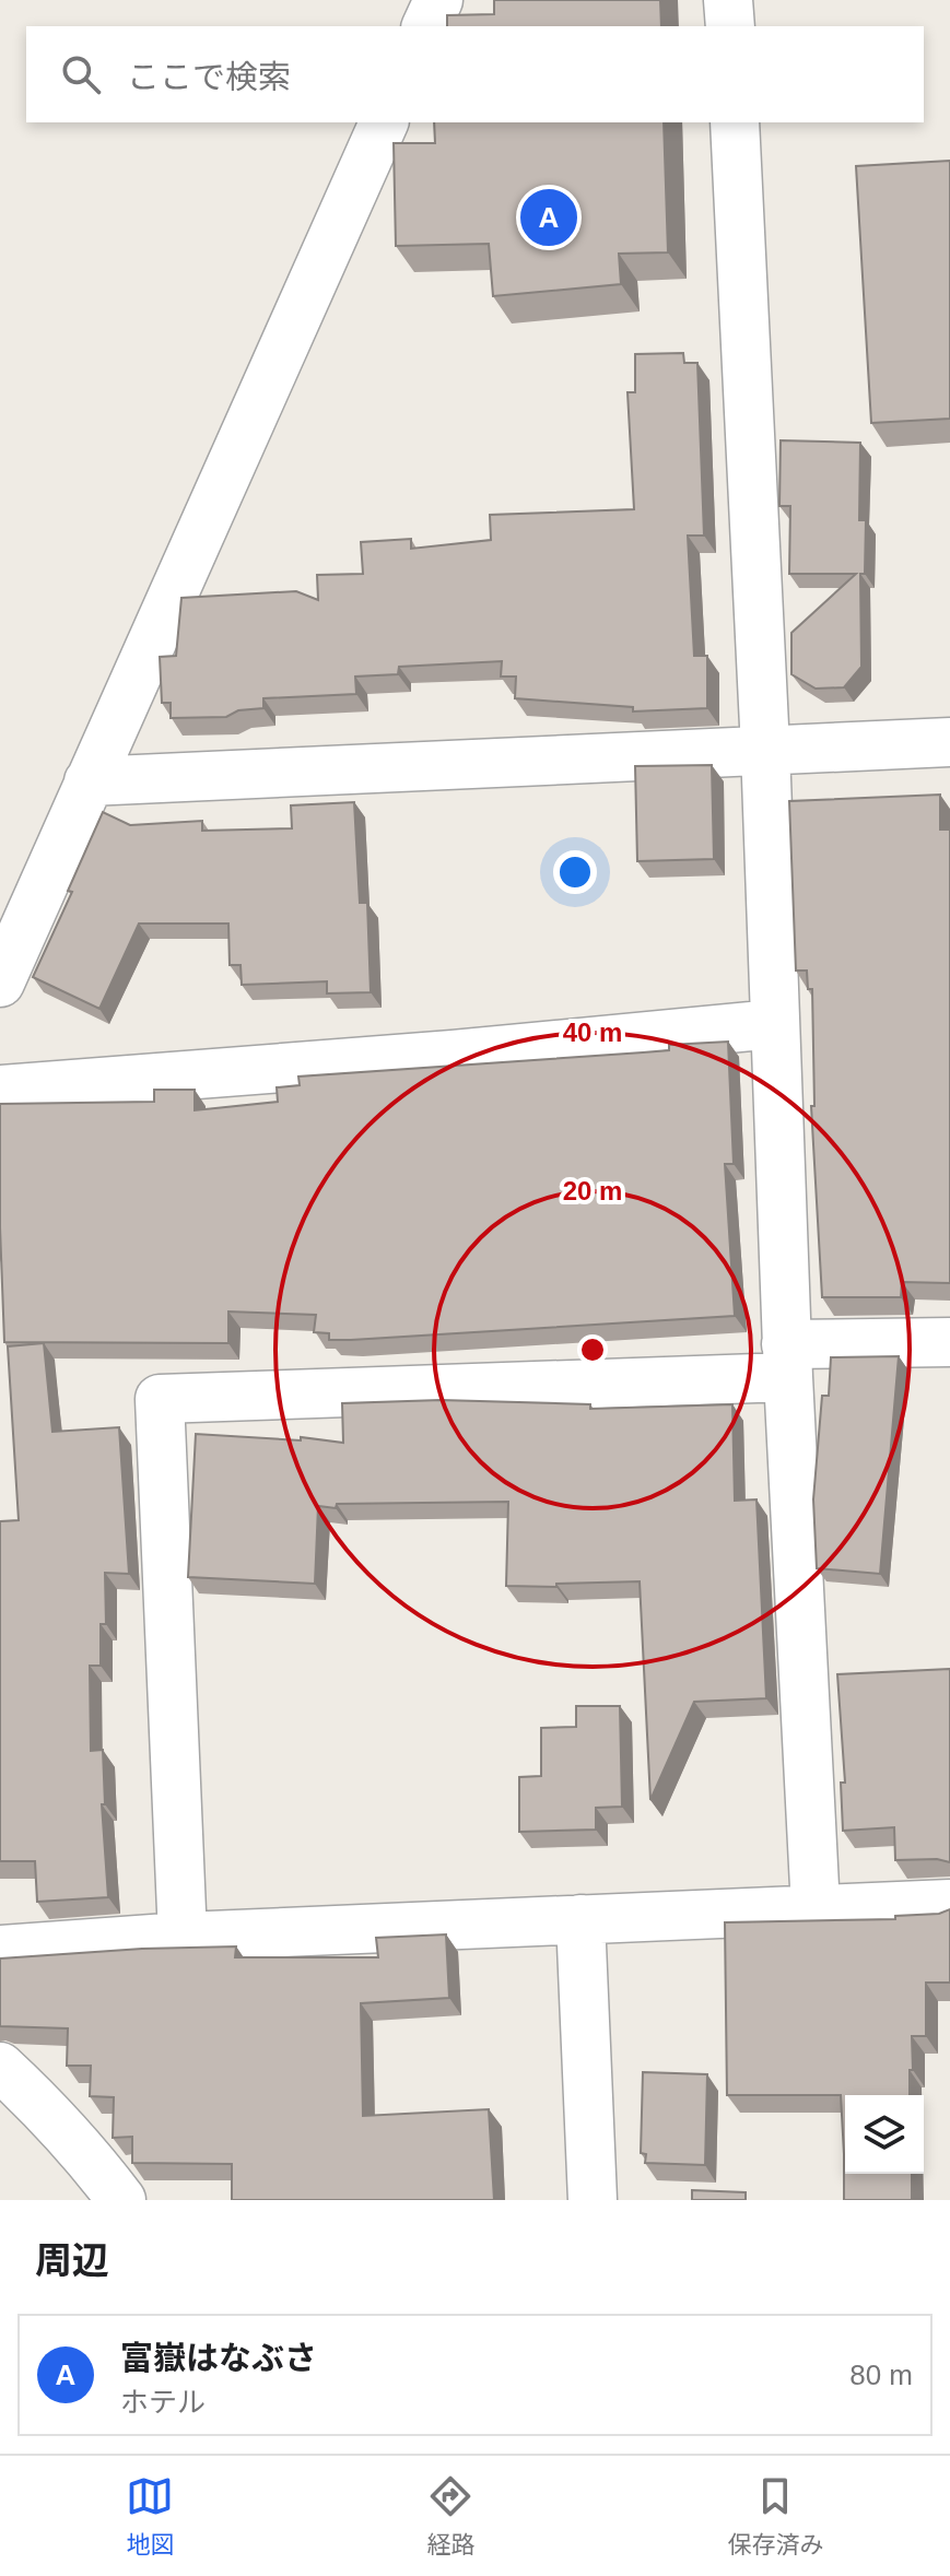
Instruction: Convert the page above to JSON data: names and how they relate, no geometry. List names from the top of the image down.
{
  "page": {
    "search": "ここで検索",
    "pins": "A",
    "heading": "周辺",
    "list": [
      {
        "mark": "A",
        "name": "富嶽はなぶさ",
        "note": "ホテル",
        "value": "80 m"
      }
    ],
    "nav": ["地図", "経路", "保存済み"]
  },
  "rings": ["40 m", "20 m"]
}
